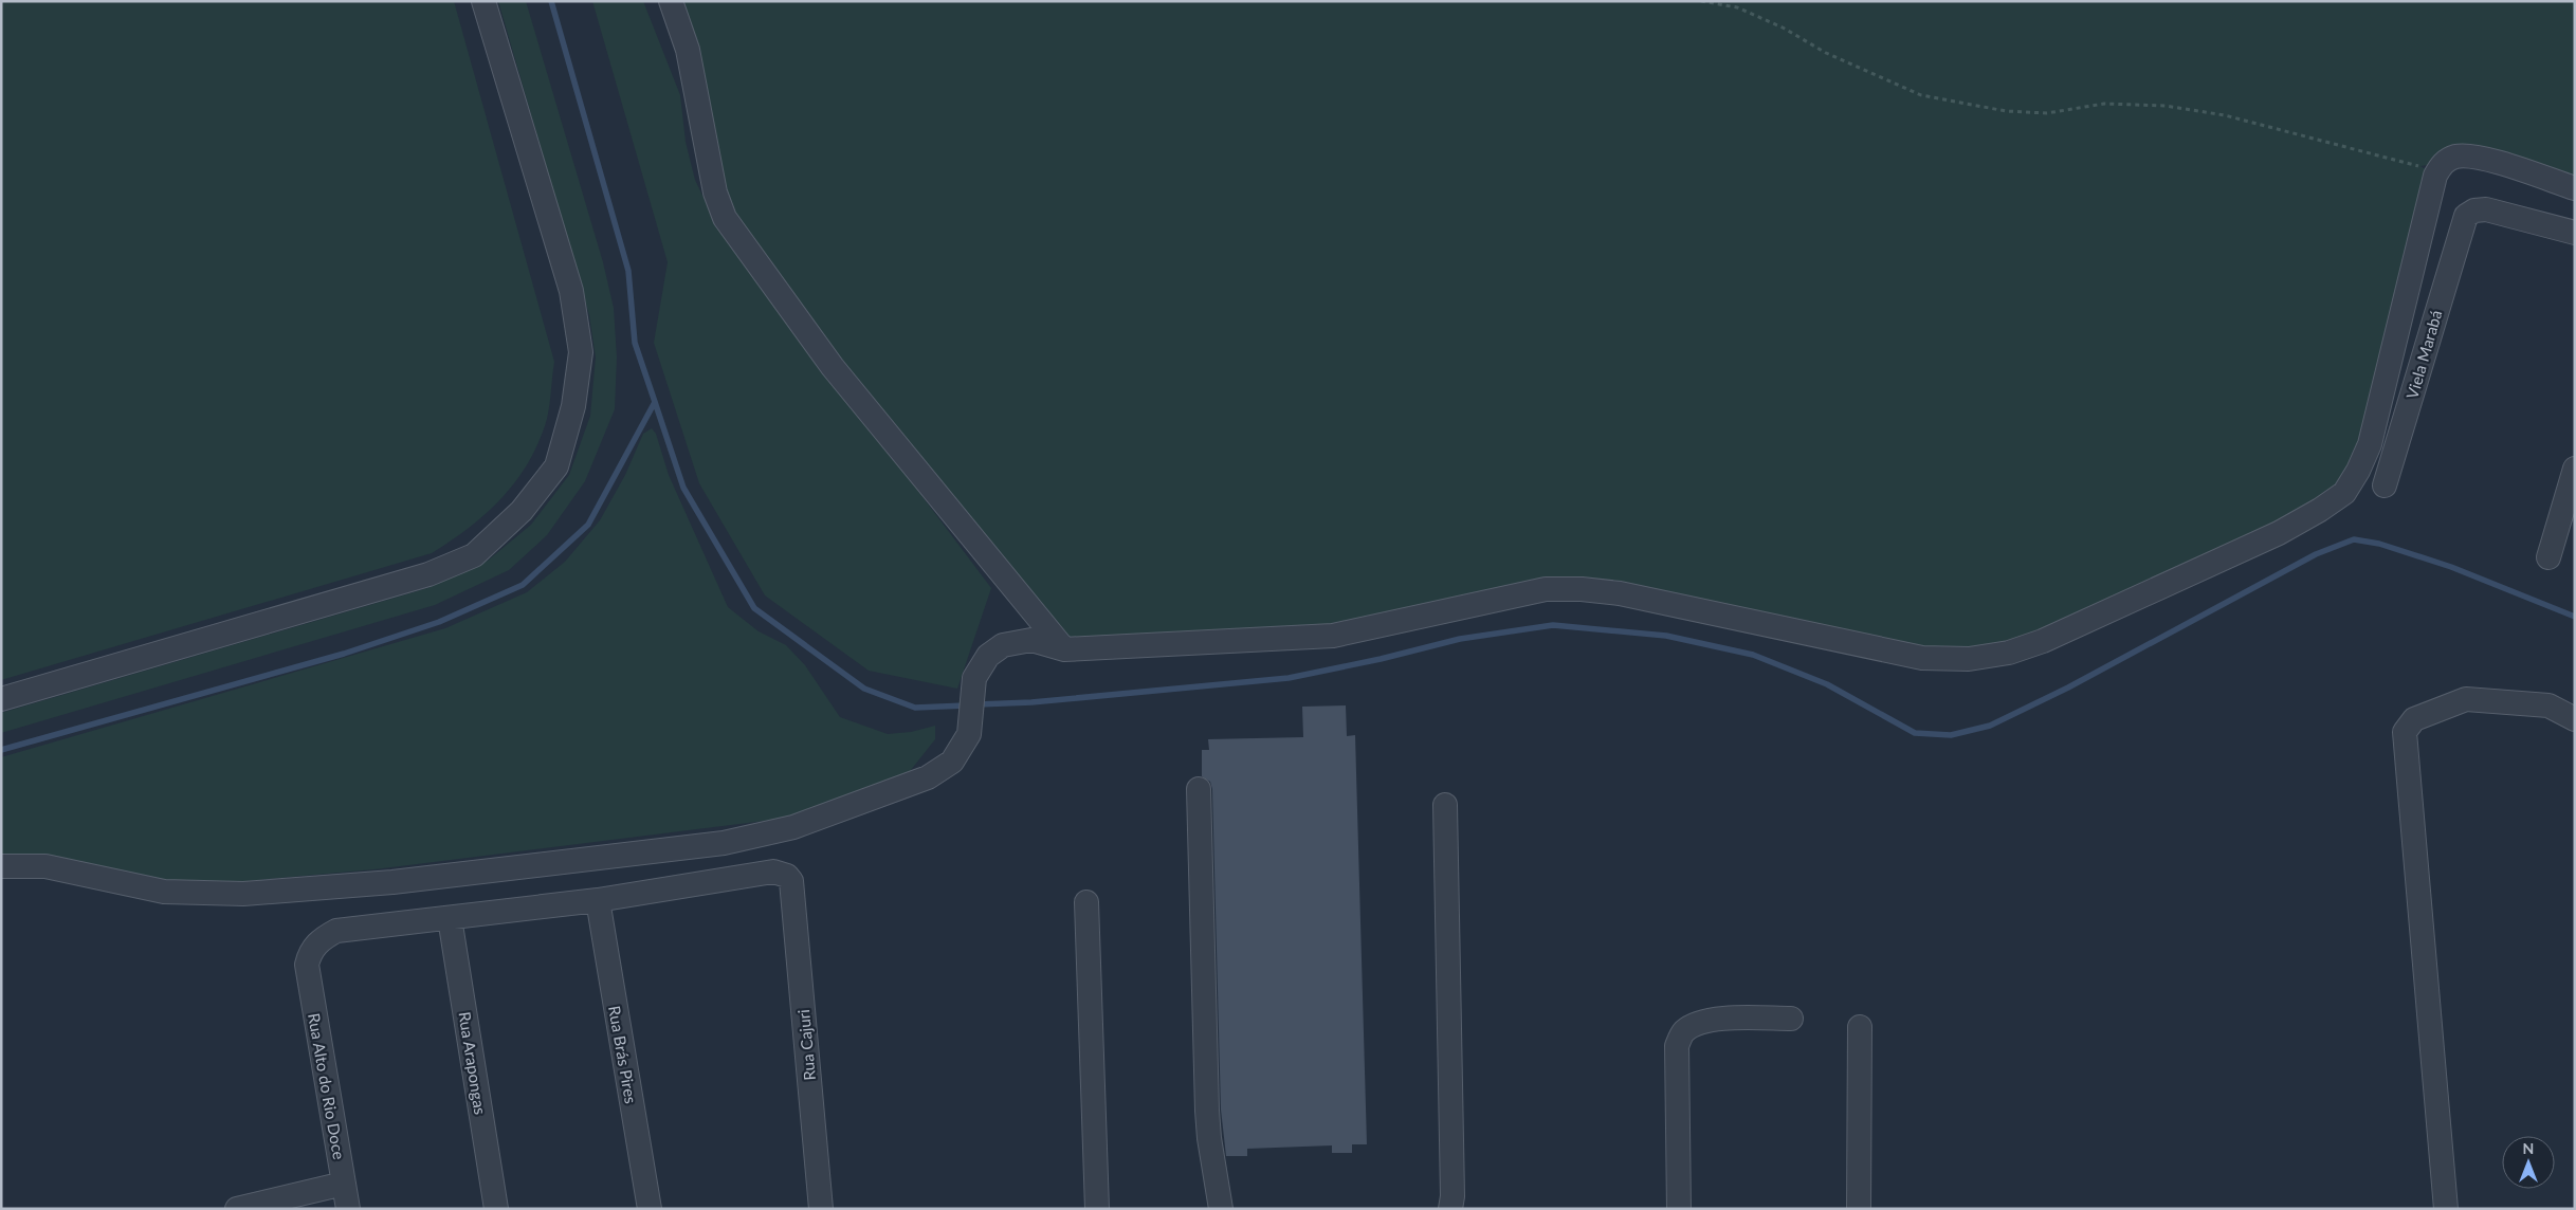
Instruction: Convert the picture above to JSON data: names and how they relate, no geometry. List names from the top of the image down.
{
  "streets": {
    "street": [
      "Viela Marabá",
      "Rua Cajuri",
      "Rua Brás Pires",
      "Rua Arapongas",
      "Rua Alto do Rio Doce"
    ]
  },
  "crossings": [
    ["Rua Cajuri", "Rua Brás Pires"],
    ["Rua Arapongas", "Rua Alto do Rio Doce"]
  ],
  "north": "top"
}
